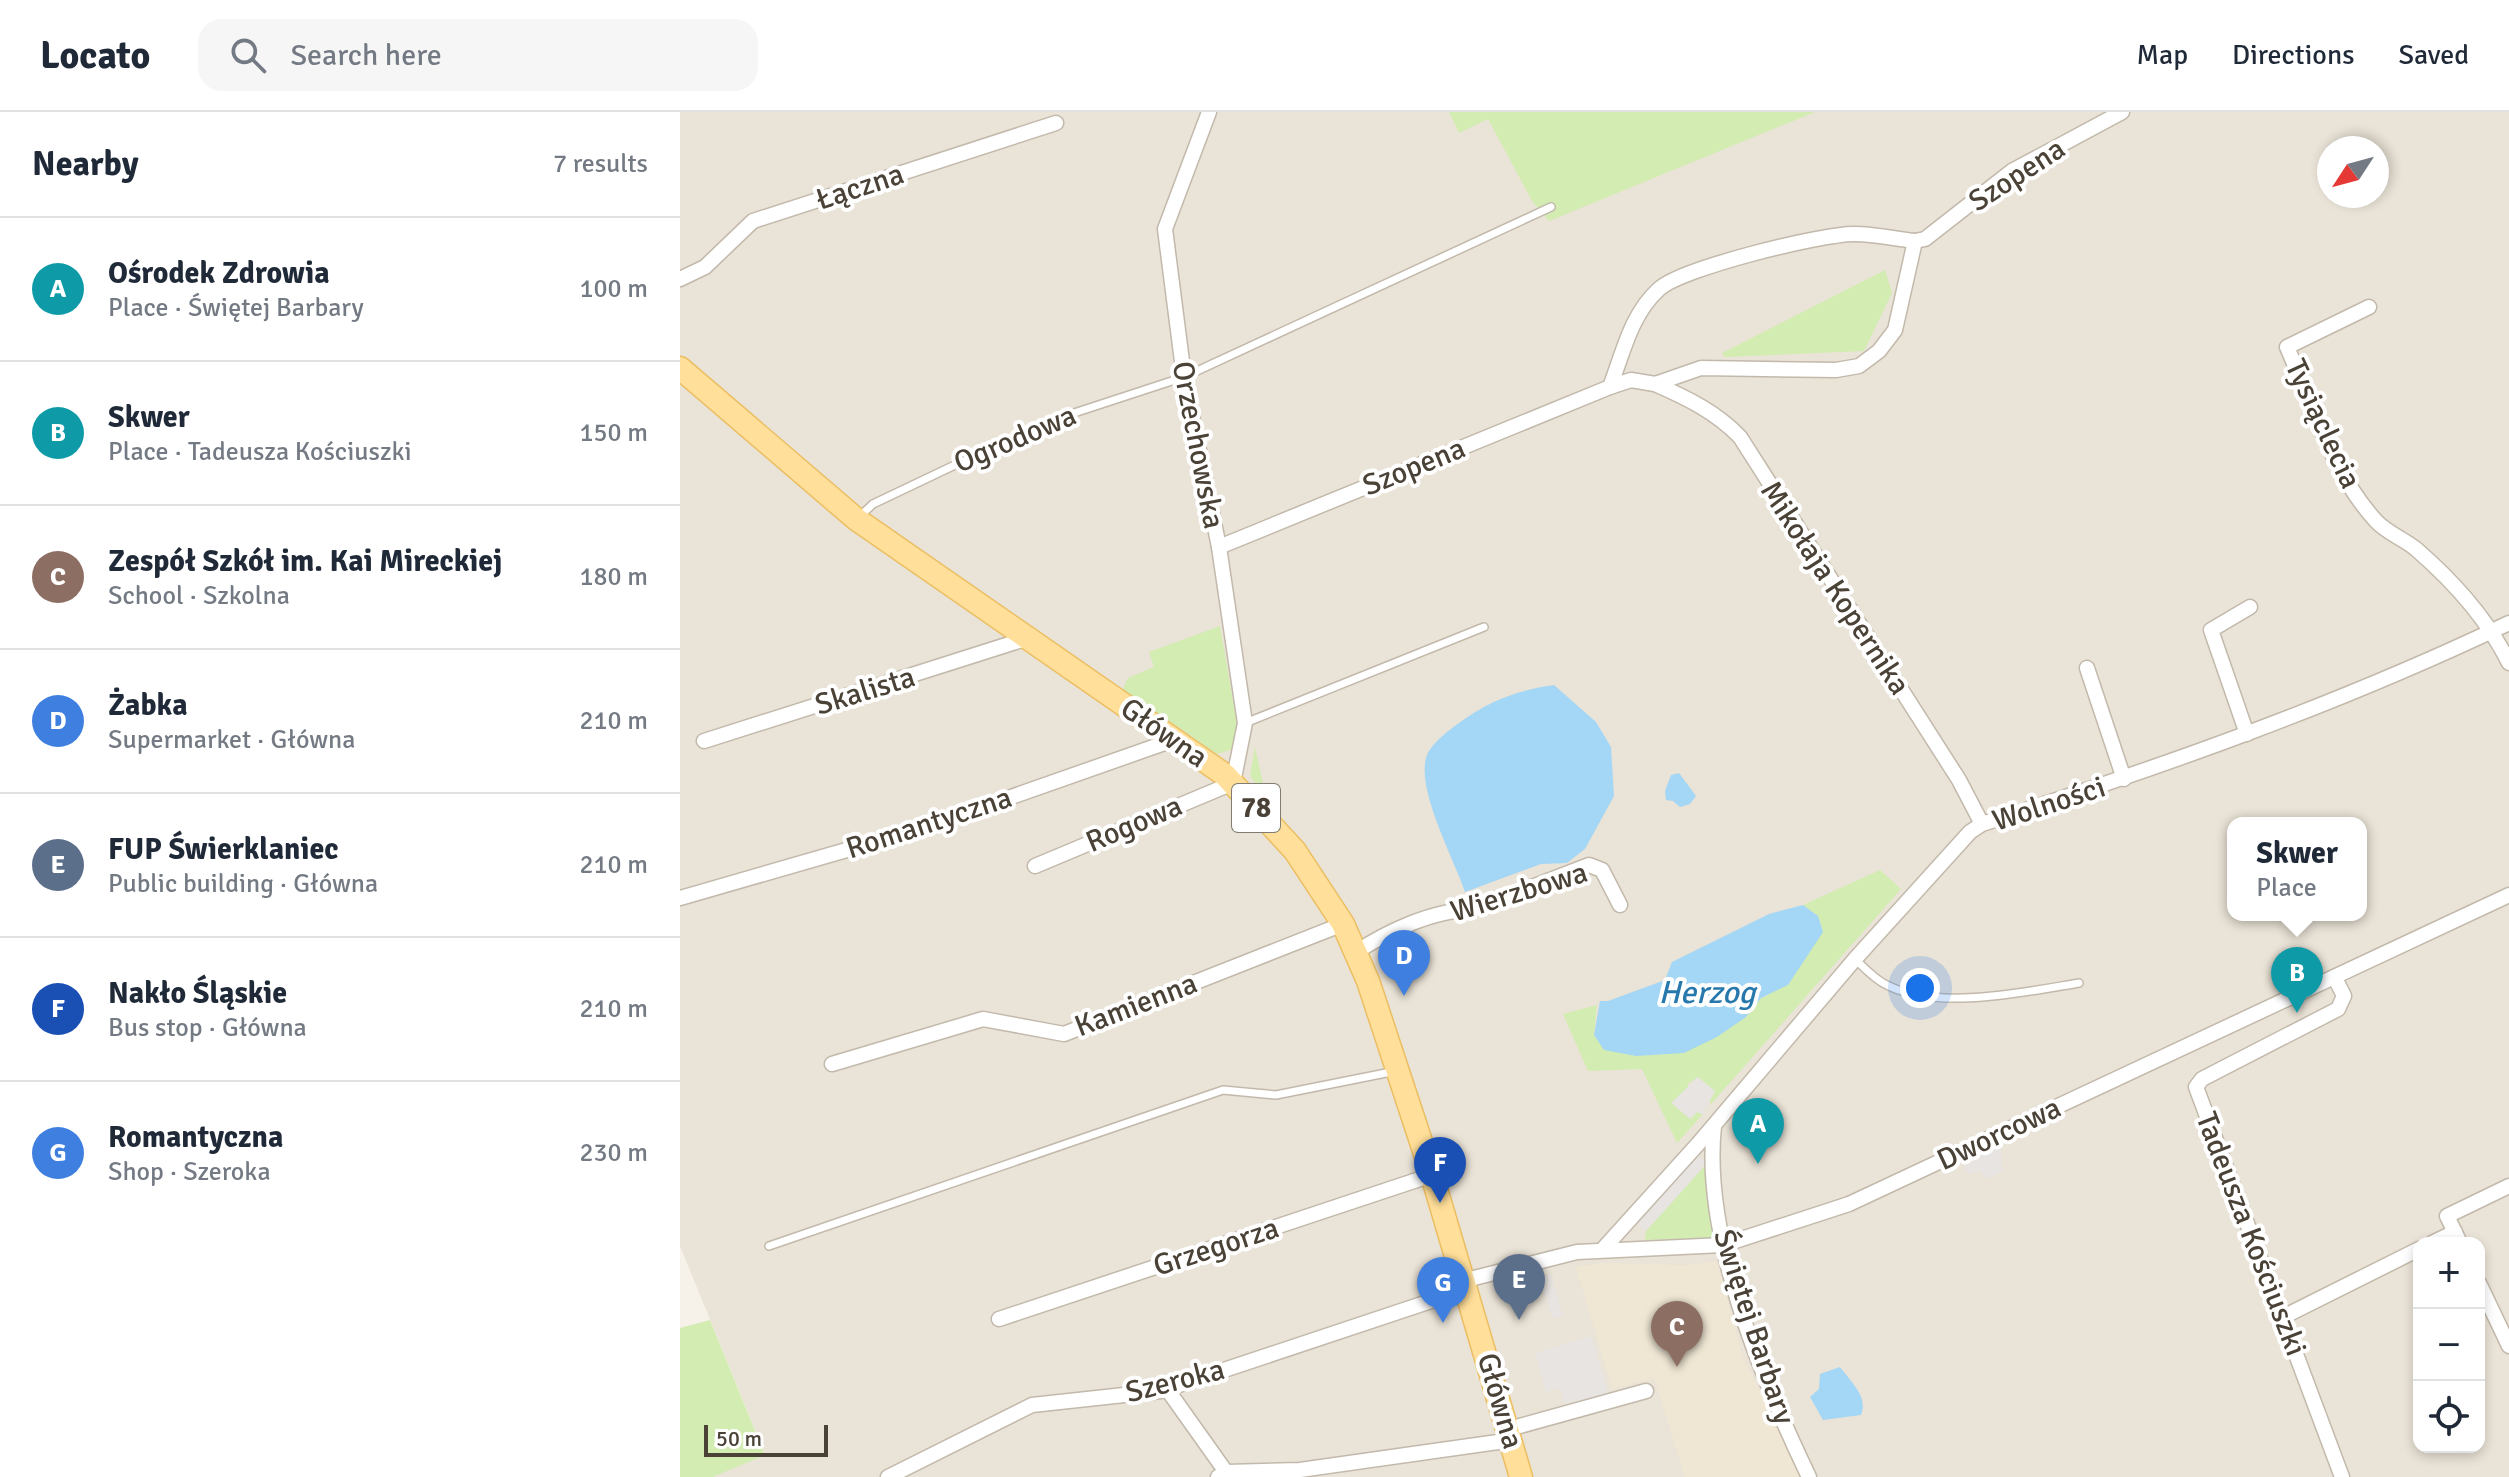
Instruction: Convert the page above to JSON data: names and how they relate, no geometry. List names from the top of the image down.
{
  "streets": {
    "main road": ["Główna", "78"],
    "street": [
      "Szopena",
      "Łączna",
      "Tysiąclecia",
      "Orzechowska",
      "Mikołaja Kopernika",
      "Skalista",
      "Wolności",
      "Romantyczna",
      "Rogowa",
      "Wierzbowa",
      "Kamienna",
      "Dworcowa",
      "Tadeusza Kościuszki",
      "Grzegorza",
      "Świętej Barbary",
      "Szeroka"
    ],
    "lane": ["Ogrodowa"]
  },
  "crossings": [
    ["Szopena", "Orzechowska"],
    ["Szopena", "Mikołaja Kopernika"],
    ["Tysiąclecia", "Wolności"],
    ["Ogrodowa", "Orzechowska"],
    ["Ogrodowa", "Główna"],
    ["Orzechowska", "Główna"],
    ["Orzechowska", "Rogowa"],
    ["Mikołaja Kopernika", "Wolności"],
    ["Skalista", "Główna"],
    ["Główna", "Romantyczna"],
    ["Główna", "Rogowa"],
    ["Główna", "Wierzbowa"],
    ["Główna", "Kamienna"],
    ["Główna", "Dworcowa"],
    ["Główna", "Grzegorza"],
    ["Główna", "Szeroka"],
    ["Wolności", "Dworcowa"],
    ["Wolności", "Świętej Barbary"],
    ["Dworcowa", "Tadeusza Kościuszki"],
    ["Dworcowa", "Świętej Barbary"],
    ["Dworcowa", "Szeroka"]
  ],
  "water": ["Herzog"],
  "scale_bar": "50 m",
  "north": "bottom left",
  "page": {
    "header": "Locato",
    "search": "Search here",
    "nav": ["Map", "Directions", "Saved"],
    "heading": ["Nearby", "7 results"],
    "list": [
      {
        "mark": "A",
        "name": "Ośrodek Zdrowia",
        "note": "Place · Świętej Barbary",
        "value": "100 m"
      },
      {
        "mark": "B",
        "name": "Skwer",
        "note": "Place · Tadeusza Kościuszki",
        "value": "150 m"
      },
      {
        "mark": "C",
        "name": "Zespół Szkół im. Kai Mireckiej",
        "note": "School · Szkolna",
        "value": "180 m"
      },
      {
        "mark": "D",
        "name": "Żabka",
        "note": "Supermarket · Główna",
        "value": "210 m"
      },
      {
        "mark": "E",
        "name": "FUP Świerklaniec",
        "note": "Public building · Główna",
        "value": "210 m"
      },
      {
        "mark": "F",
        "name": "Nakło Śląskie",
        "note": "Bus stop · Główna",
        "value": "210 m"
      },
      {
        "mark": "G",
        "name": "Romantyczna",
        "note": "Shop · Szeroka",
        "value": "230 m"
      }
    ],
    "popup": ["Skwer", "Place"],
    "pins": [
      "D",
      "B",
      "A",
      "F",
      "E",
      "G",
      "C"
    ],
    "map_buttons": ["+", "−"],
    "scale": "50 m"
  }
}
